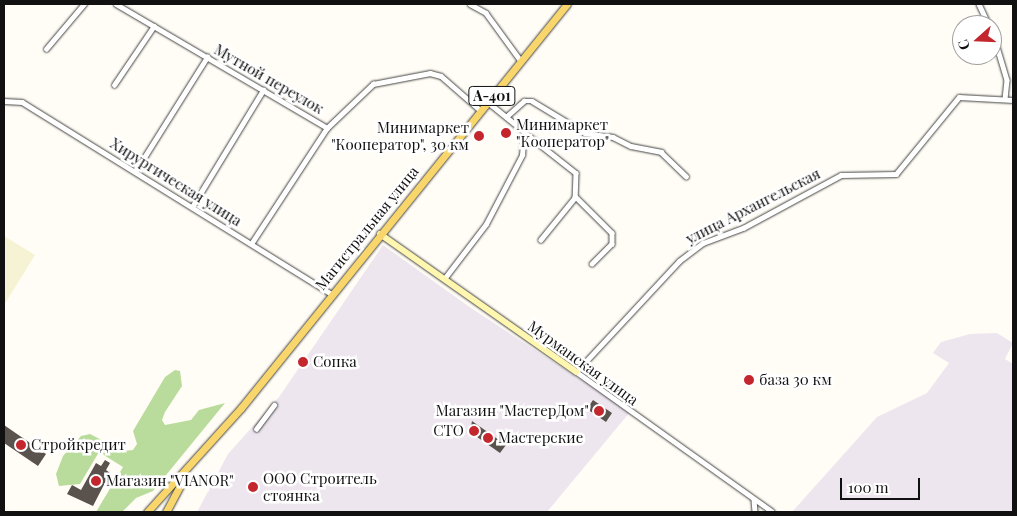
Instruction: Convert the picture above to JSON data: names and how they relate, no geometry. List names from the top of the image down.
{
  "streets": {
    "main road": ["А-401", "Магистральная улица"],
    "street": [
      "Мутной переулок",
      "Хирургическая улица",
      "улица Архангельская",
      "Мурманская улица"
    ]
  },
  "crossings": [
    ["Мутной переулок", "Магистральная улица"],
    ["Хирургическая улица", "Магистральная улица"],
    ["улица Архангельская", "Мурманская улица"],
    ["Магистральная улица", "Мурманская улица"]
  ],
  "places": [
    "Минимаркет \"Кооператор\"",
    "Минимаркет \"Кооператор\", 30 км",
    "Сопка",
    "база 30 км",
    "Магазин \"МастерДом\"",
    "СТО",
    "Мастерские",
    "Стройкредит",
    "Магазин \"VIANOR\"",
    "ООО Строитель стоянка"
  ],
  "scale_bar": "100 m",
  "north": "left"
}
